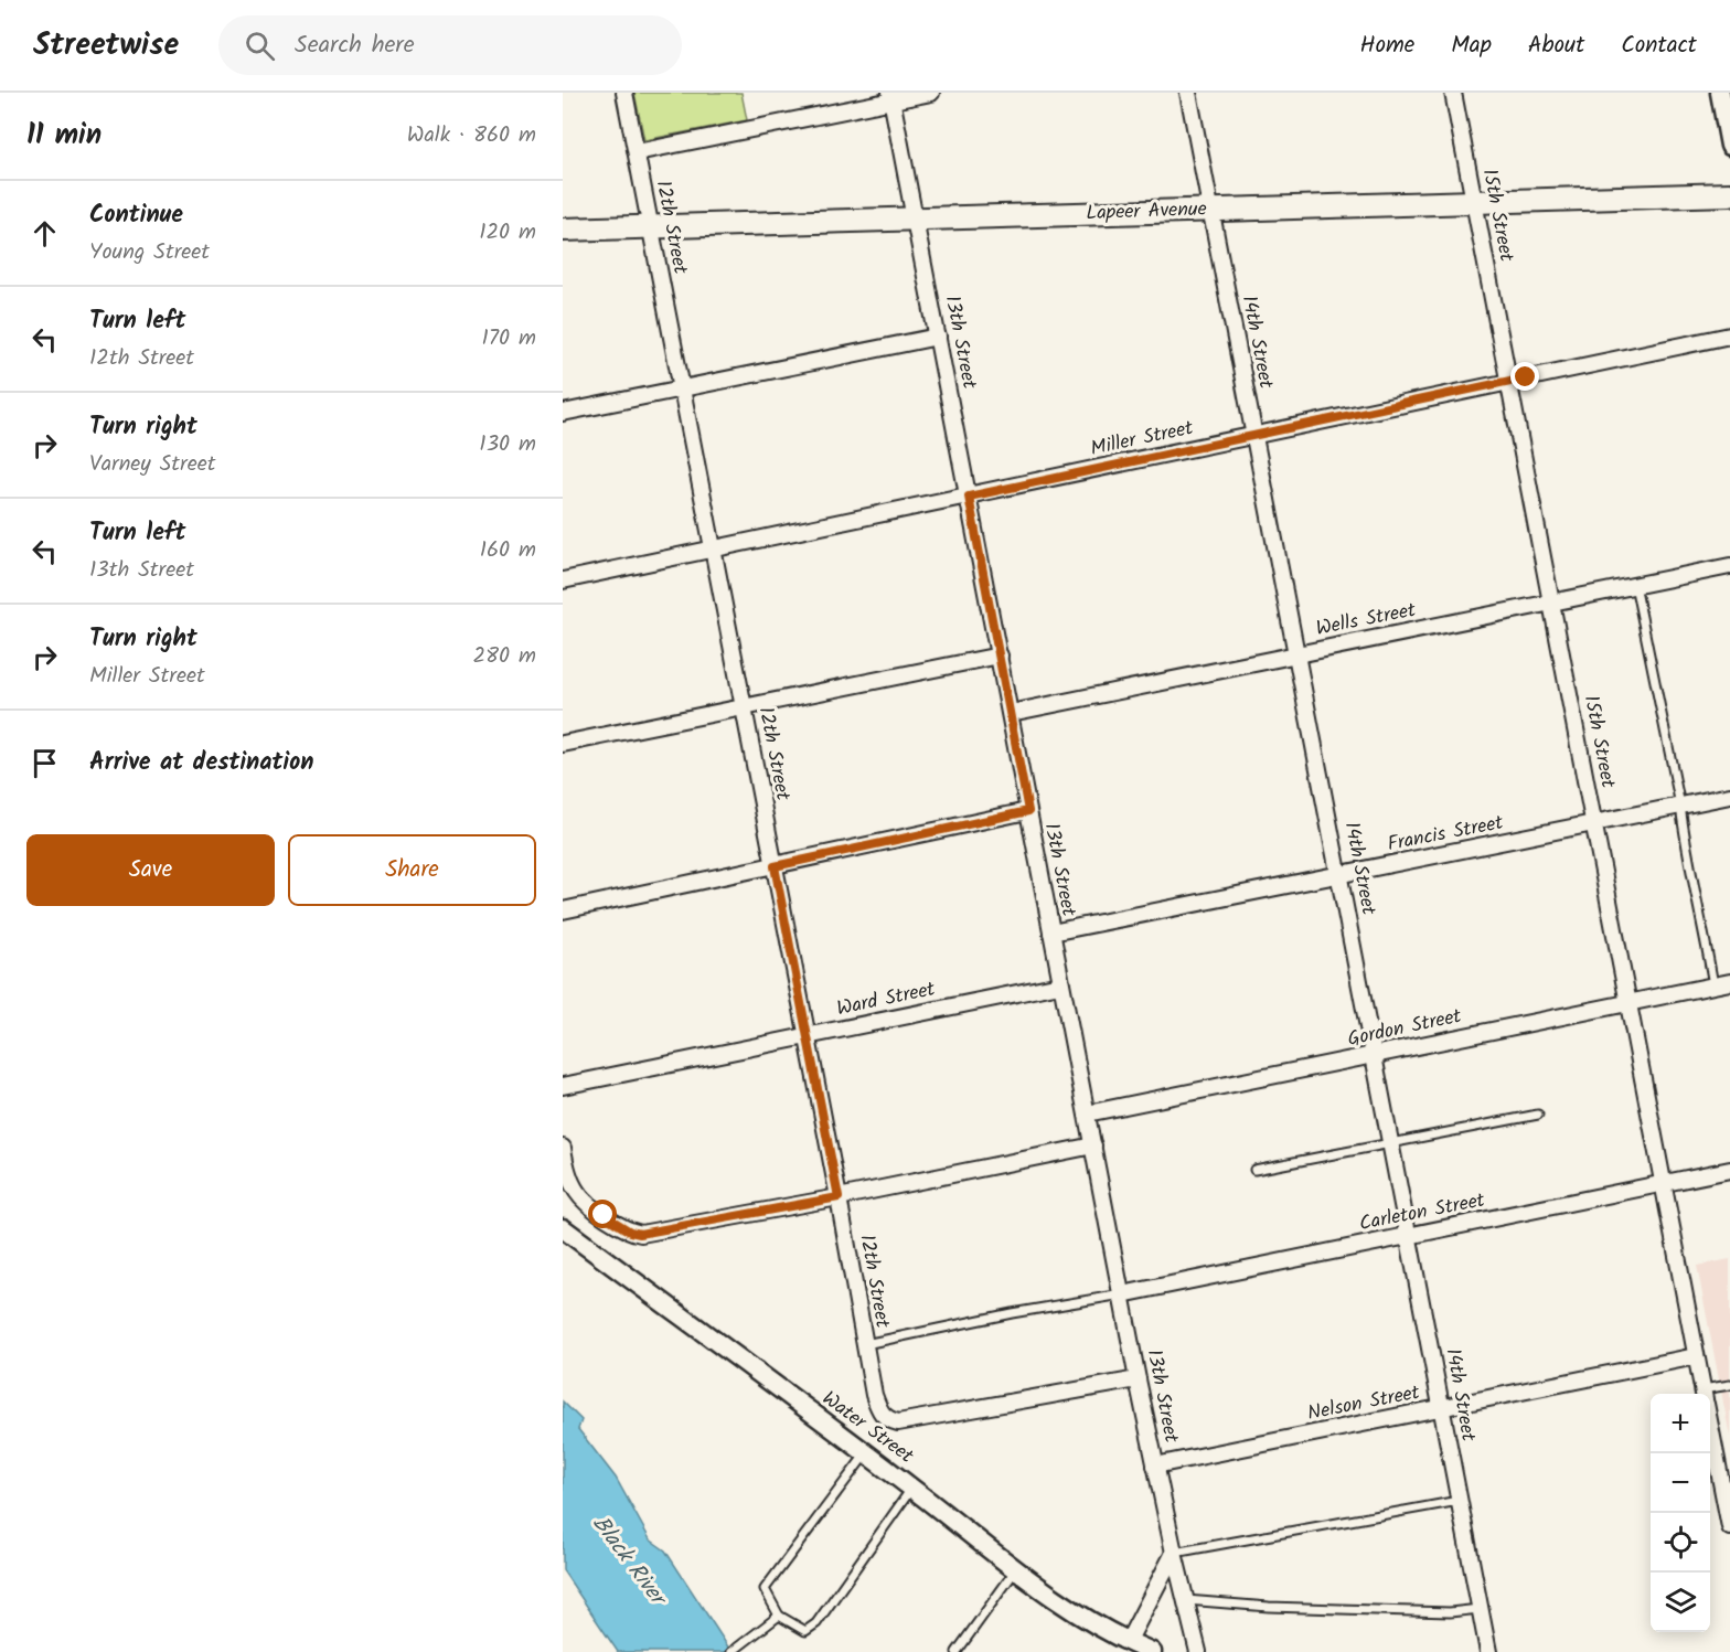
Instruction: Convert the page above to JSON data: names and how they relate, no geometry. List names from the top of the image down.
{
  "streets": {
    "main road": ["Lapeer Avenue"],
    "street": [
      "15th Street",
      "12th Street",
      "13th Street",
      "14th Street",
      "Miller Street",
      "Wells Street",
      "Francis Street",
      "Ward Street",
      "Gordon Street",
      "Carleton Street",
      "Nelson Street",
      "Water Street"
    ]
  },
  "crossings": [
    ["Lapeer Avenue", "15th Street"],
    ["Lapeer Avenue", "12th Street"],
    ["Lapeer Avenue", "13th Street"],
    ["Lapeer Avenue", "14th Street"],
    ["15th Street", "Miller Street"],
    ["15th Street", "Wells Street"],
    ["15th Street", "Francis Street"],
    ["15th Street", "Gordon Street"],
    ["15th Street", "Carleton Street"],
    ["15th Street", "Nelson Street"],
    ["12th Street", "13th Street"],
    ["12th Street", "Miller Street"],
    ["12th Street", "Ward Street"],
    ["13th Street", "Miller Street"],
    ["13th Street", "Wells Street"],
    ["13th Street", "Francis Street"],
    ["13th Street", "Ward Street"],
    ["13th Street", "Gordon Street"],
    ["13th Street", "Carleton Street"],
    ["13th Street", "Nelson Street"],
    ["14th Street", "Miller Street"],
    ["14th Street", "Wells Street"],
    ["14th Street", "Francis Street"],
    ["14th Street", "Gordon Street"],
    ["14th Street", "Carleton Street"],
    ["14th Street", "Nelson Street"]
  ],
  "water": ["Black River"],
  "page": {
    "header": "Streetwise",
    "search": "Search here",
    "nav": [
      "Home",
      "Map",
      "About",
      "Contact"
    ],
    "heading": ["11 min", "Walk · 860 m"],
    "list": [
      ["Continue", "Young Street", "120 m"],
      ["Turn left", "12th Street", "170 m"],
      ["Turn right", "Varney Street", "130 m"],
      ["Turn left", "13th Street", "160 m"],
      ["Turn right", "Miller Street", "280 m"],
      "Arrive at destination"
    ],
    "buttons": ["Save", "Share"],
    "map_buttons": ["+", "−"]
  }
}
